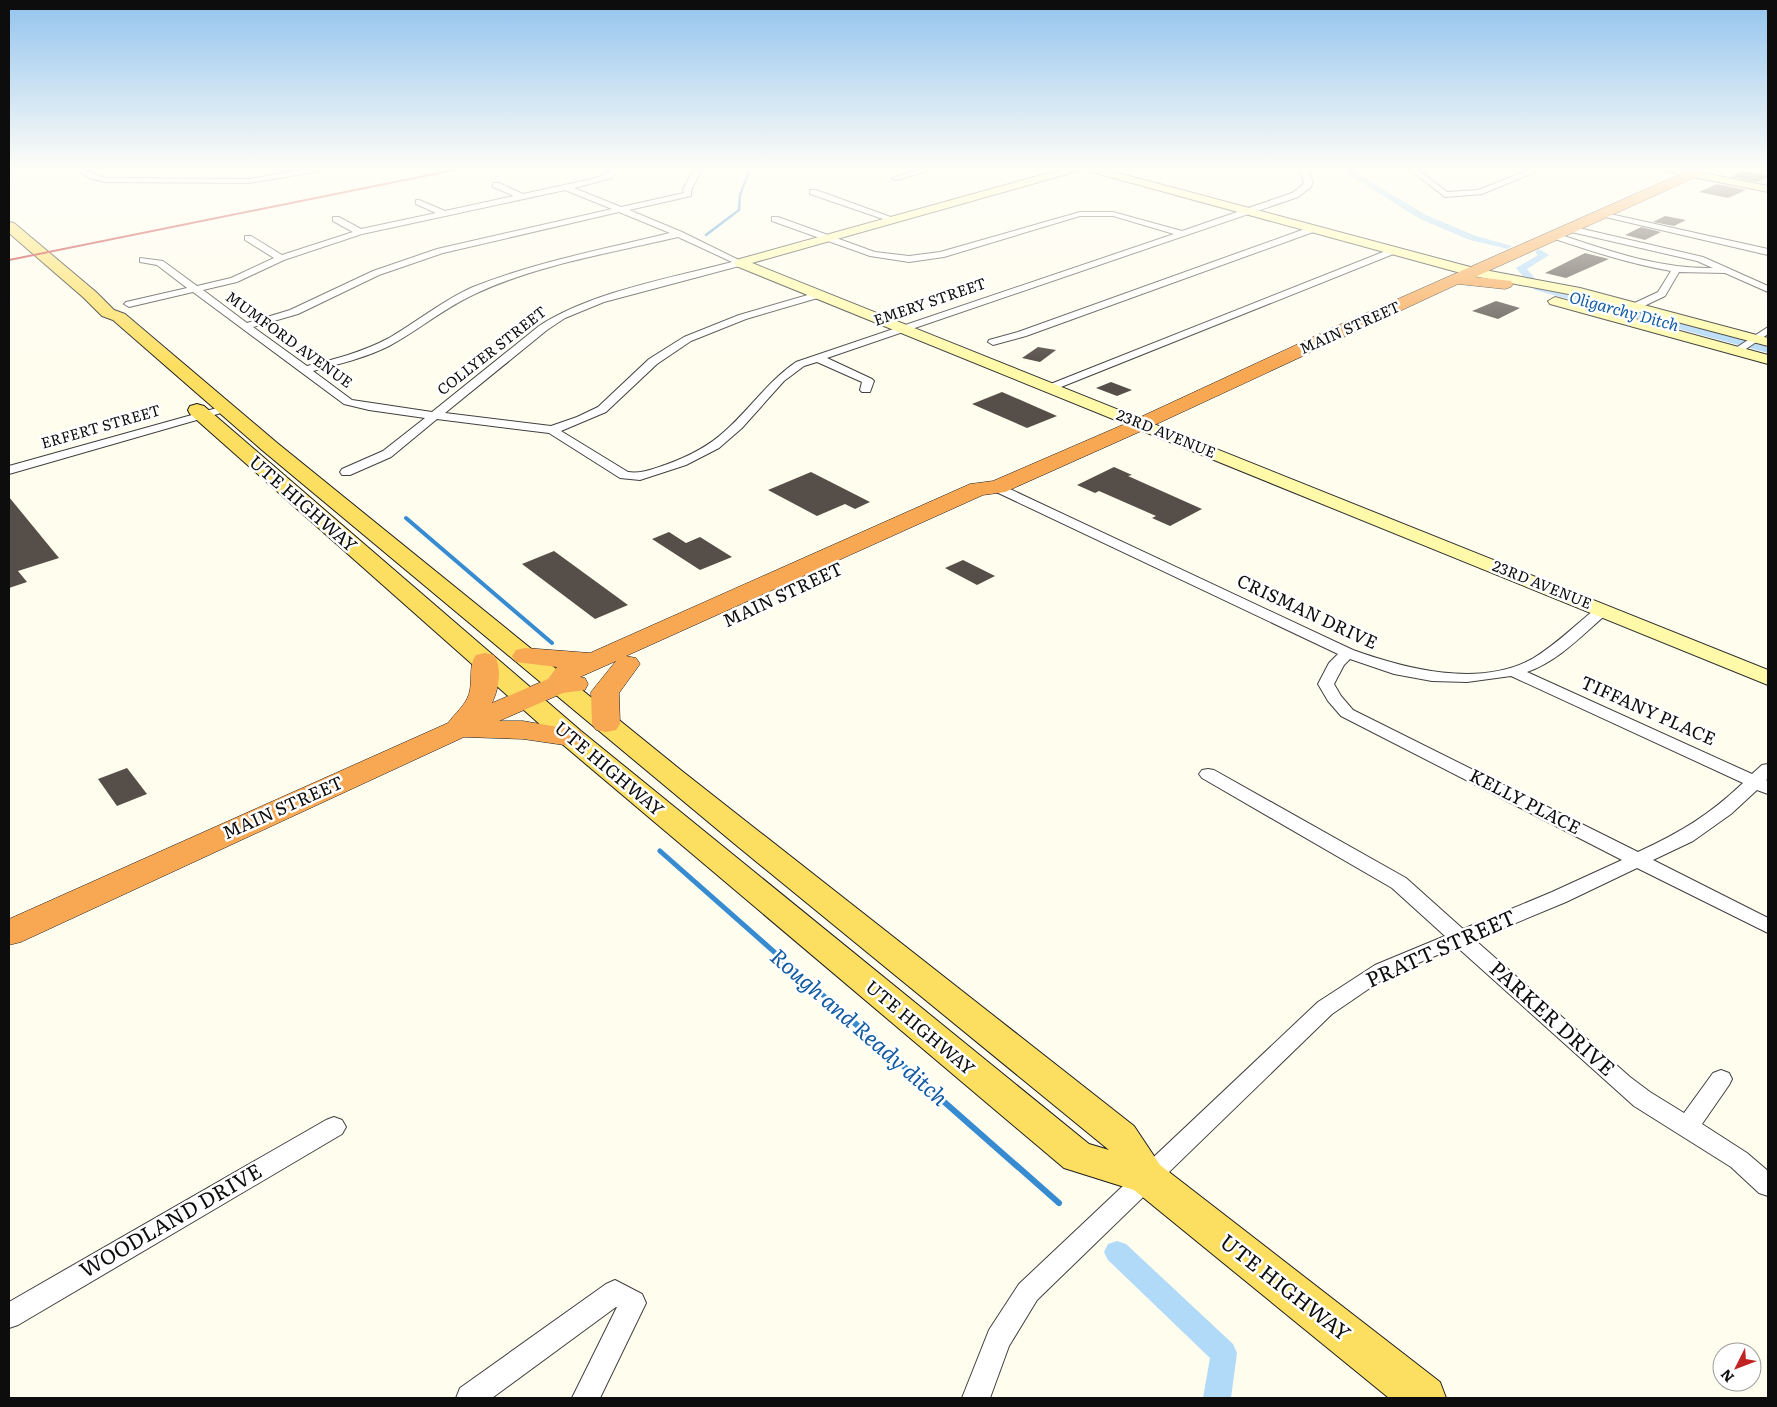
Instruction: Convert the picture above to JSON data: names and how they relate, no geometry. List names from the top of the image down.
{
  "streets": {
    "highway": ["MAIN STREET"],
    "main road": ["UTE HIGHWAY"],
    "street": [
      "EMERY STREET",
      "MUMFORD AVENUE",
      "COLLYER STREET",
      "ERFERT STREET",
      "23RD AVENUE",
      "CRISMAN DRIVE",
      "TIFFANY PLACE",
      "KELLY PLACE",
      "PRATT STREET",
      "PARKER DRIVE",
      "WOODLAND DRIVE"
    ]
  },
  "crossings": [
    ["EMERY STREET", "MUMFORD AVENUE"],
    ["EMERY STREET", "23RD AVENUE"],
    ["MAIN STREET", "23RD AVENUE"],
    ["MAIN STREET", "UTE HIGHWAY"],
    ["MAIN STREET", "CRISMAN DRIVE"],
    ["MUMFORD AVENUE", "COLLYER STREET"],
    ["COLLYER STREET", "23RD AVENUE"],
    ["ERFERT STREET", "UTE HIGHWAY"],
    ["23RD AVENUE", "CRISMAN DRIVE"],
    ["UTE HIGHWAY", "PRATT STREET"],
    ["CRISMAN DRIVE", "TIFFANY PLACE"],
    ["CRISMAN DRIVE", "KELLY PLACE"],
    ["TIFFANY PLACE", "PRATT STREET"],
    ["KELLY PLACE", "PRATT STREET"],
    ["PRATT STREET", "PARKER DRIVE"]
  ],
  "water": ["Oligarchy Ditch", "Rough and Ready ditch"],
  "north": "bottom left"
}
